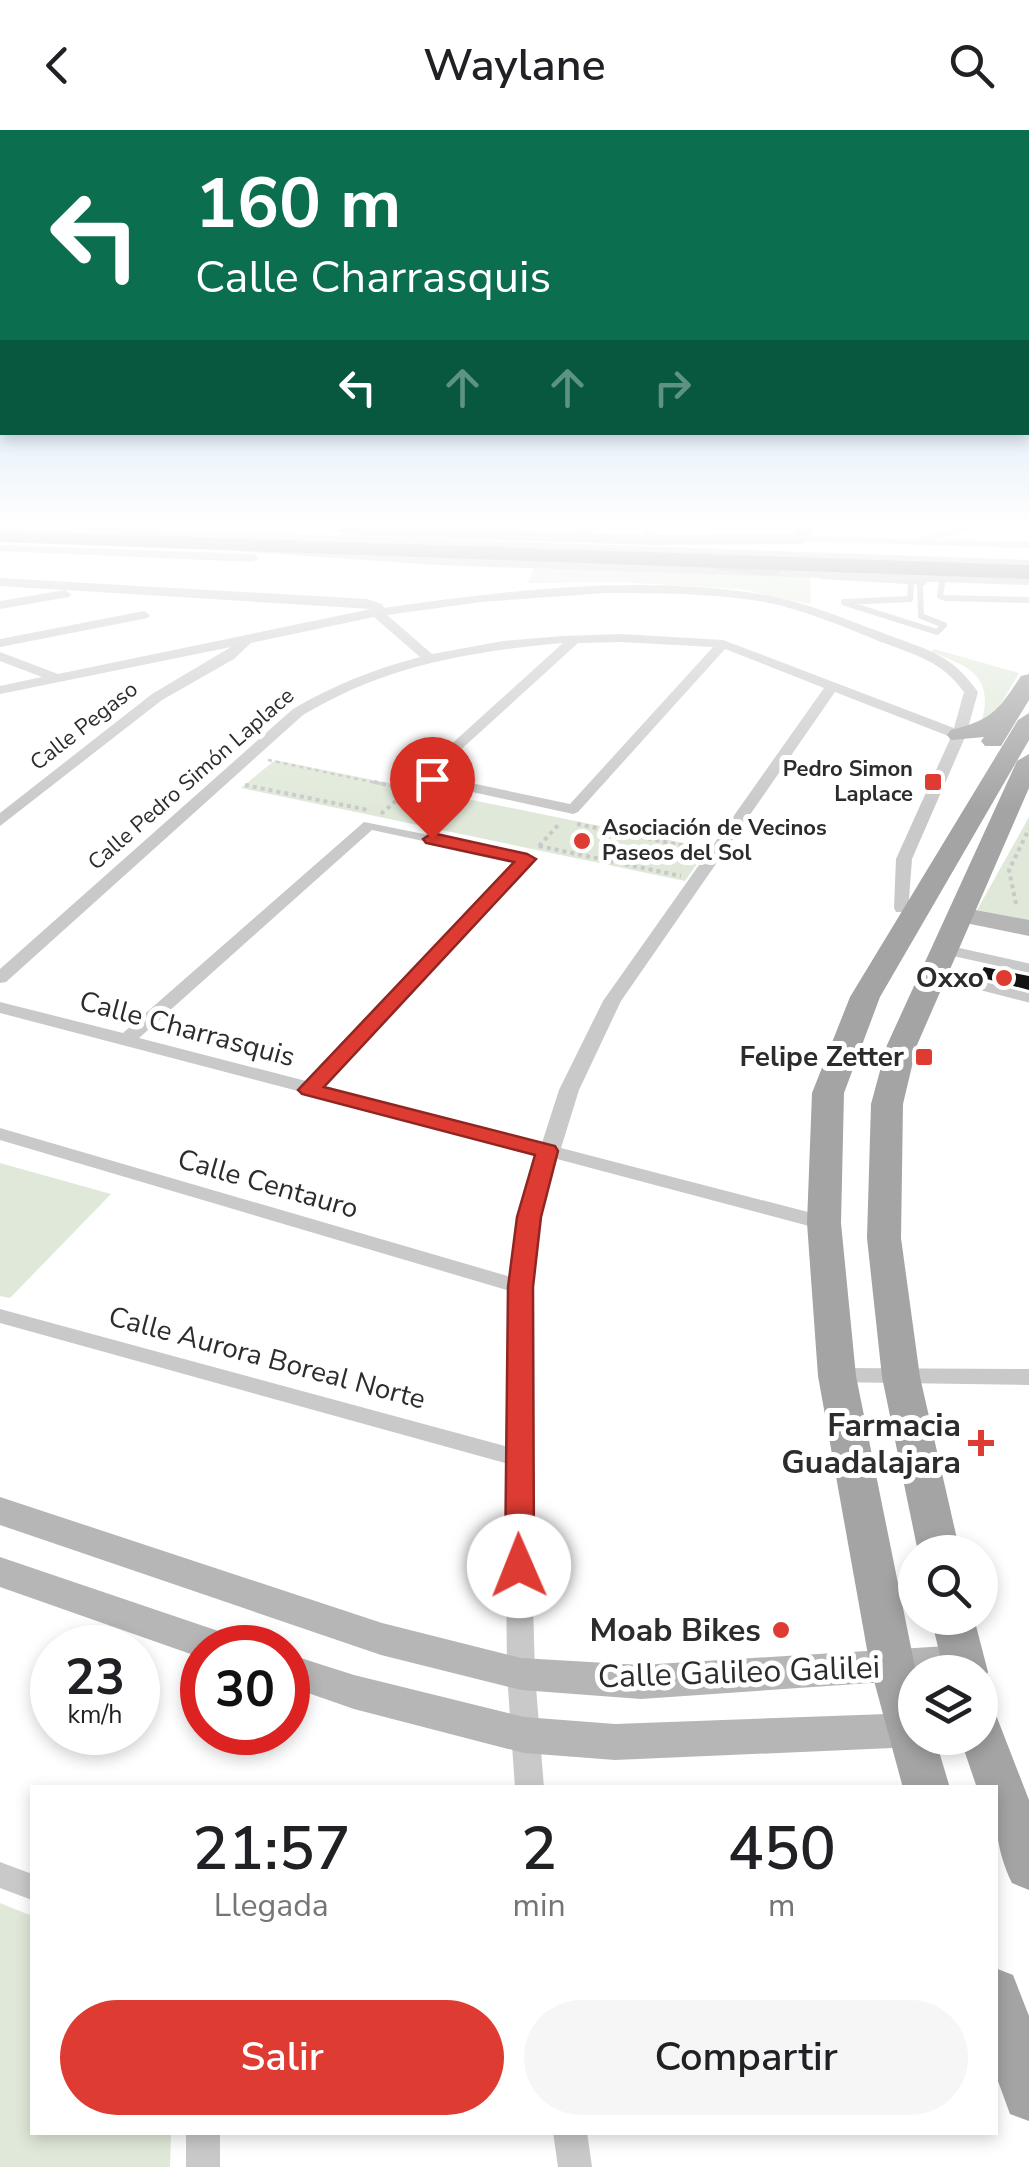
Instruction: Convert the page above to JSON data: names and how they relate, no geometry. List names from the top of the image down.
{
  "streets": {
    "main road": ["Calle Galileo Galilei"],
    "street": [
      "Calle Pegaso",
      "Calle Pedro Simón Laplace",
      "Calle Charrasquis",
      "Calle Centauro",
      "Calle Aurora Boreal Norte"
    ]
  },
  "places": {
    "transit": ["Pedro Simon Laplace", "Felipe Zetter"],
    "other": ["Asociación de Vecinos Paseos del Sol", "Oxxo", "Moab Bikes"],
    "health": ["Farmacia Guadalajara"]
  },
  "page": {
    "header": "Waylane",
    "turn": ["160 m", "Calle Charrasquis"],
    "speed": "23 km/h",
    "limit": "30",
    "eta": [
      "21:57",
      "Llegada",
      "2",
      "min",
      "450",
      "m"
    ],
    "buttons": ["Salir", "Compartir"]
  }
}
